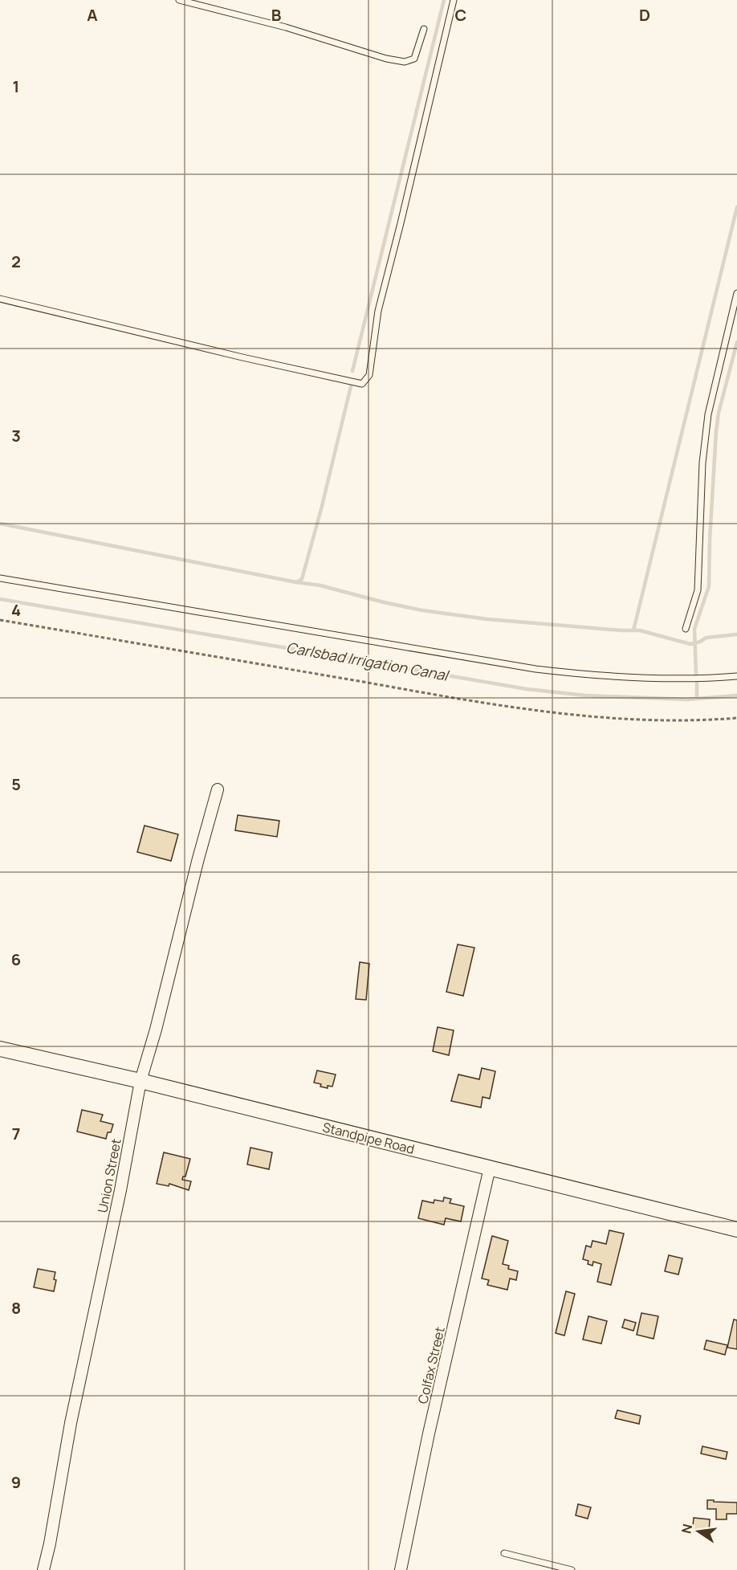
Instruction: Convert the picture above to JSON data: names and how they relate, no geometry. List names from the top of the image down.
{
  "streets": {
    "street": ["Standpipe Road", "Union Street", "Colfax Street"]
  },
  "crossings": [
    ["Standpipe Road", "Union Street"],
    ["Standpipe Road", "Colfax Street"]
  ],
  "water": ["Carlsbad Irrigation Canal"],
  "north": "left",
  "grid": {
    "columns": [
      "A",
      "B",
      "C",
      "D"
    ],
    "rows": [
      "1",
      "2",
      "3",
      "4",
      "5",
      "6",
      "7",
      "8",
      "9"
    ]
  }
}
